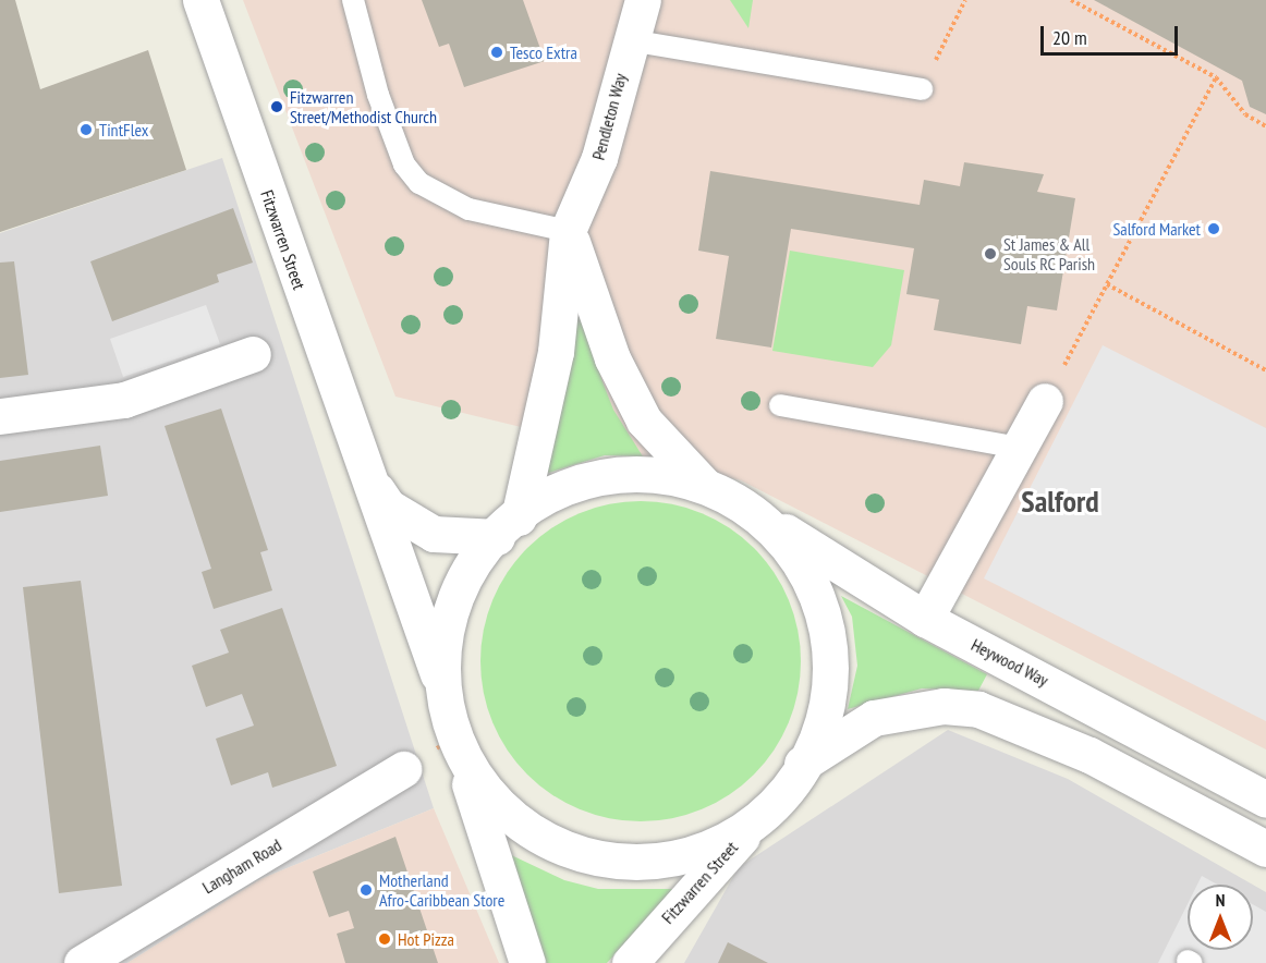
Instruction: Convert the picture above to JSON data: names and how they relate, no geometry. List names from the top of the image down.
{
  "streets": {
    "street": [
      "Pendleton Way",
      "Fitzwarren Street",
      "Heywood Way",
      "Langham Road"
    ]
  },
  "crossings": [
    ["Pendleton Way", "Fitzwarren Street"]
  ],
  "districts": ["Salford"],
  "places": [
    "Tesco Extra",
    "Fitzwarren Street/Methodist Church",
    "TintFlex",
    "Salford Market",
    "St James & All Souls RC Parish",
    "Motherland Afro-Caribbean Store",
    "Hot Pizza"
  ],
  "scale_bar": "20 m",
  "north": "top"
}
